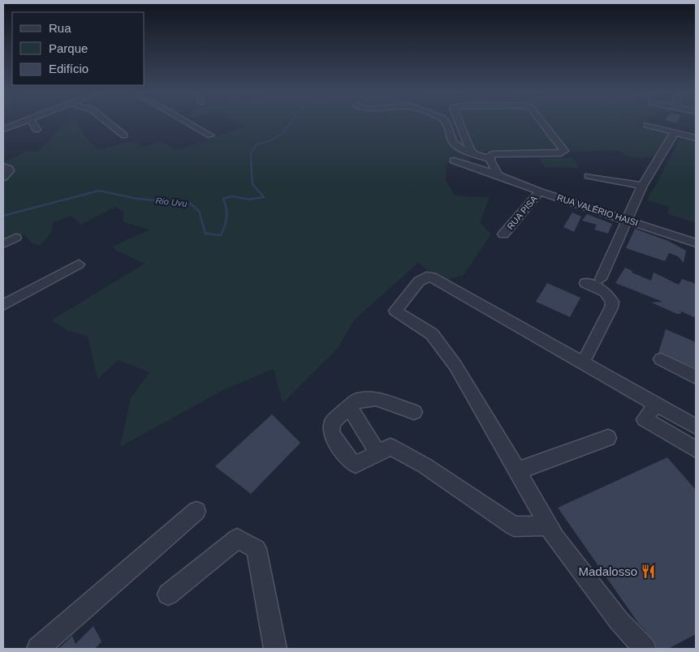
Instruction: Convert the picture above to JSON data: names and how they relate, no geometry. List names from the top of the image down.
{
  "streets": {
    "street": ["RUA VALÉRIO HAISI", "RUA PISA"]
  },
  "crossings": [
    ["RUA VALÉRIO HAISI", "RUA PISA"]
  ],
  "water": ["Rio Uvu"],
  "places": {
    "restaurant": ["Madalosso"]
  },
  "legend": ["Rua", "Parque", "Edifício"]
}
